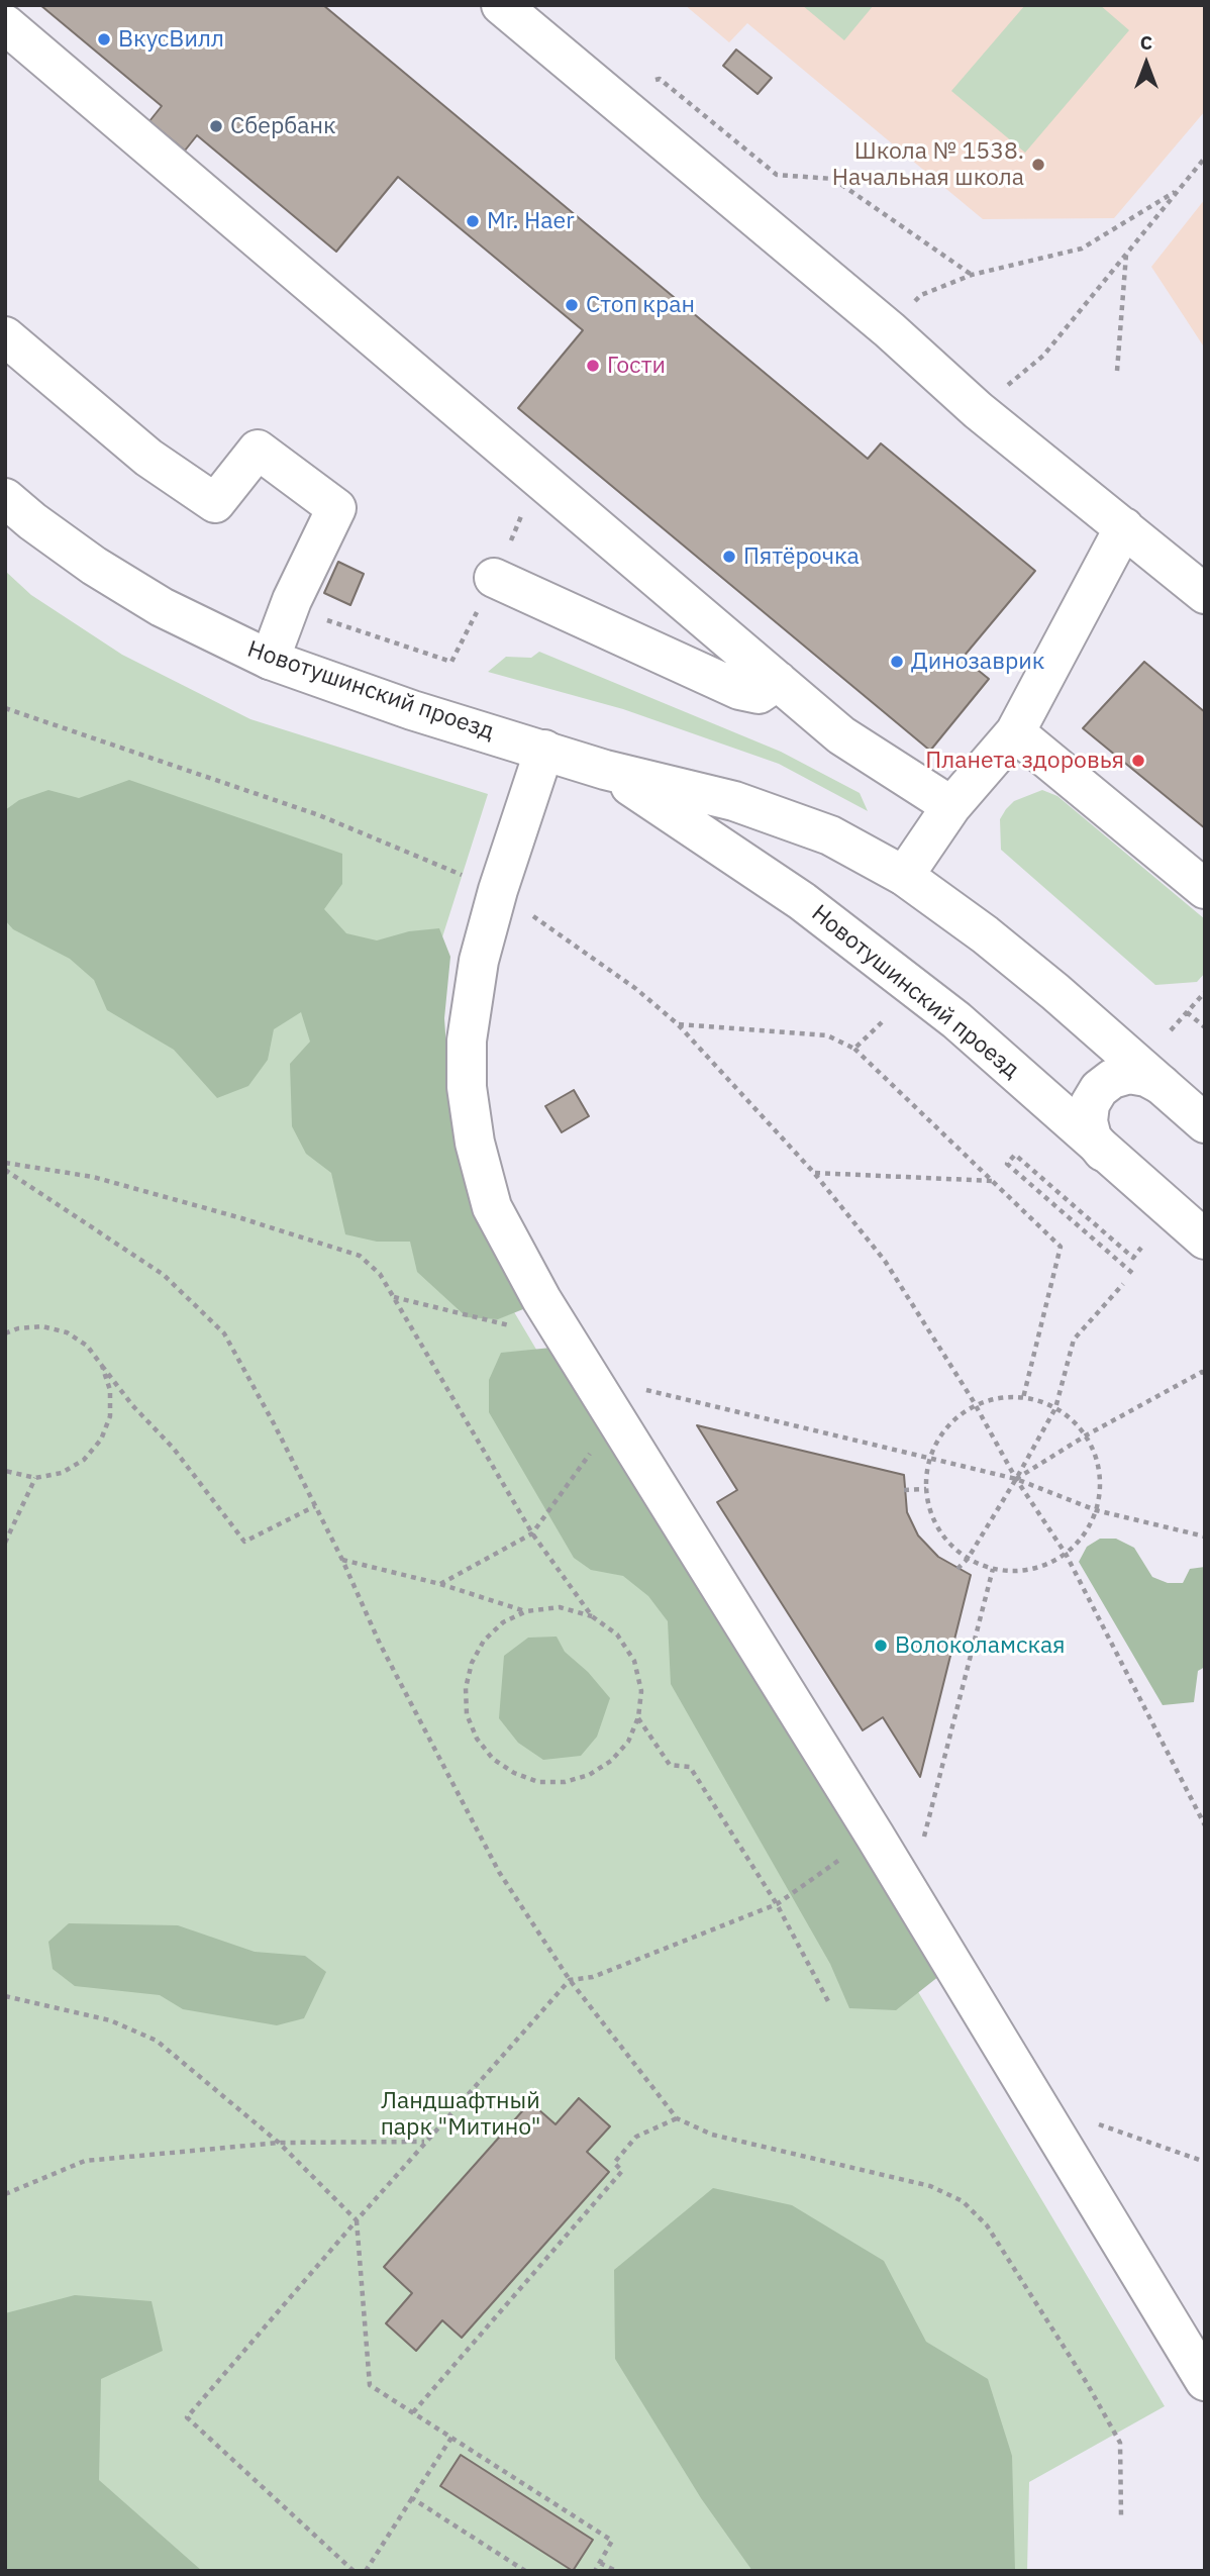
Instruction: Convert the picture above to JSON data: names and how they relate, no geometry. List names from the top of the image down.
{
  "streets": {
    "main road": ["Новотушинский проезд"]
  },
  "parks": ["Ландшафтный парк \"Митино\""],
  "places": [
    "ВкусВилл",
    "Сбербанк",
    "Школа № 1538. Начальная школа",
    "Mr. Haer",
    "Стоп кран",
    "Гости",
    "Пятёрочка",
    "Динозаврик",
    "Планета здоровья",
    "Волоколамская"
  ],
  "north": "top"
}
